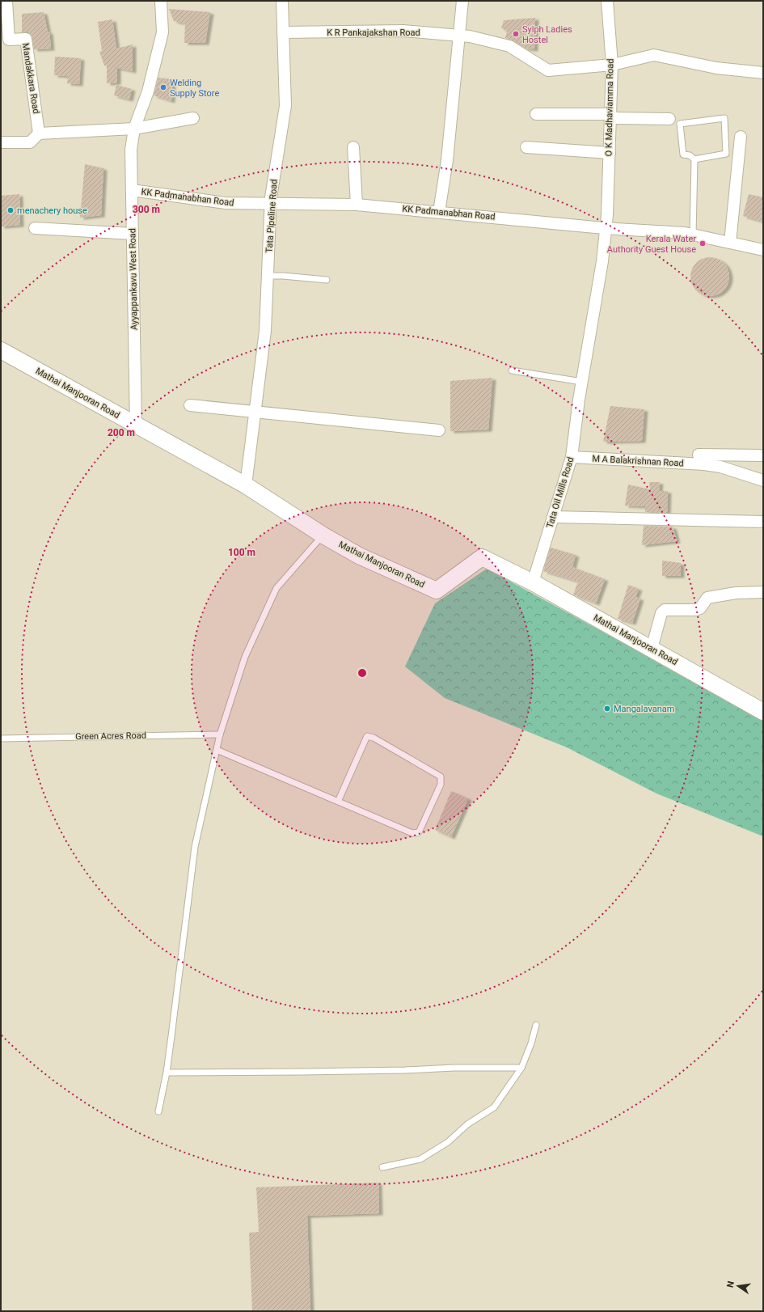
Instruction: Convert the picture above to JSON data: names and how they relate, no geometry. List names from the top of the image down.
{
  "streets": {
    "street": [
      "K R Pankajakshan Road",
      "Mandakkara Road",
      "O K Madhaviamma Road",
      "KK Padmanabhan Road",
      "Tata Pipeline Road",
      "Ayyappankavu West Road",
      "Mathai Manjooran Road",
      "M A Balakrishnan Road",
      "Tata Oil Mills Road"
    ],
    "lane": ["Green Acres Road"]
  },
  "crossings": [
    ["K R Pankajakshan Road", "O K Madhaviamma Road"],
    ["K R Pankajakshan Road", "Tata Pipeline Road"],
    ["O K Madhaviamma Road", "Tata Oil Mills Road"],
    ["KK Padmanabhan Road", "Tata Pipeline Road"],
    ["KK Padmanabhan Road", "Ayyappankavu West Road"],
    ["KK Padmanabhan Road", "Tata Oil Mills Road"],
    ["Tata Pipeline Road", "Mathai Manjooran Road"],
    ["Ayyappankavu West Road", "Mathai Manjooran Road"],
    ["Mathai Manjooran Road", "Tata Oil Mills Road"],
    ["M A Balakrishnan Road", "Tata Oil Mills Road"]
  ],
  "places": [
    "Sylph Ladies Hostel",
    "Welding Supply Store",
    "menachery house",
    "Kerala Water Authority Guest House",
    "Mangalavanam"
  ],
  "north": "left",
  "rings": ["300 m", "200 m", "100 m"]
}
